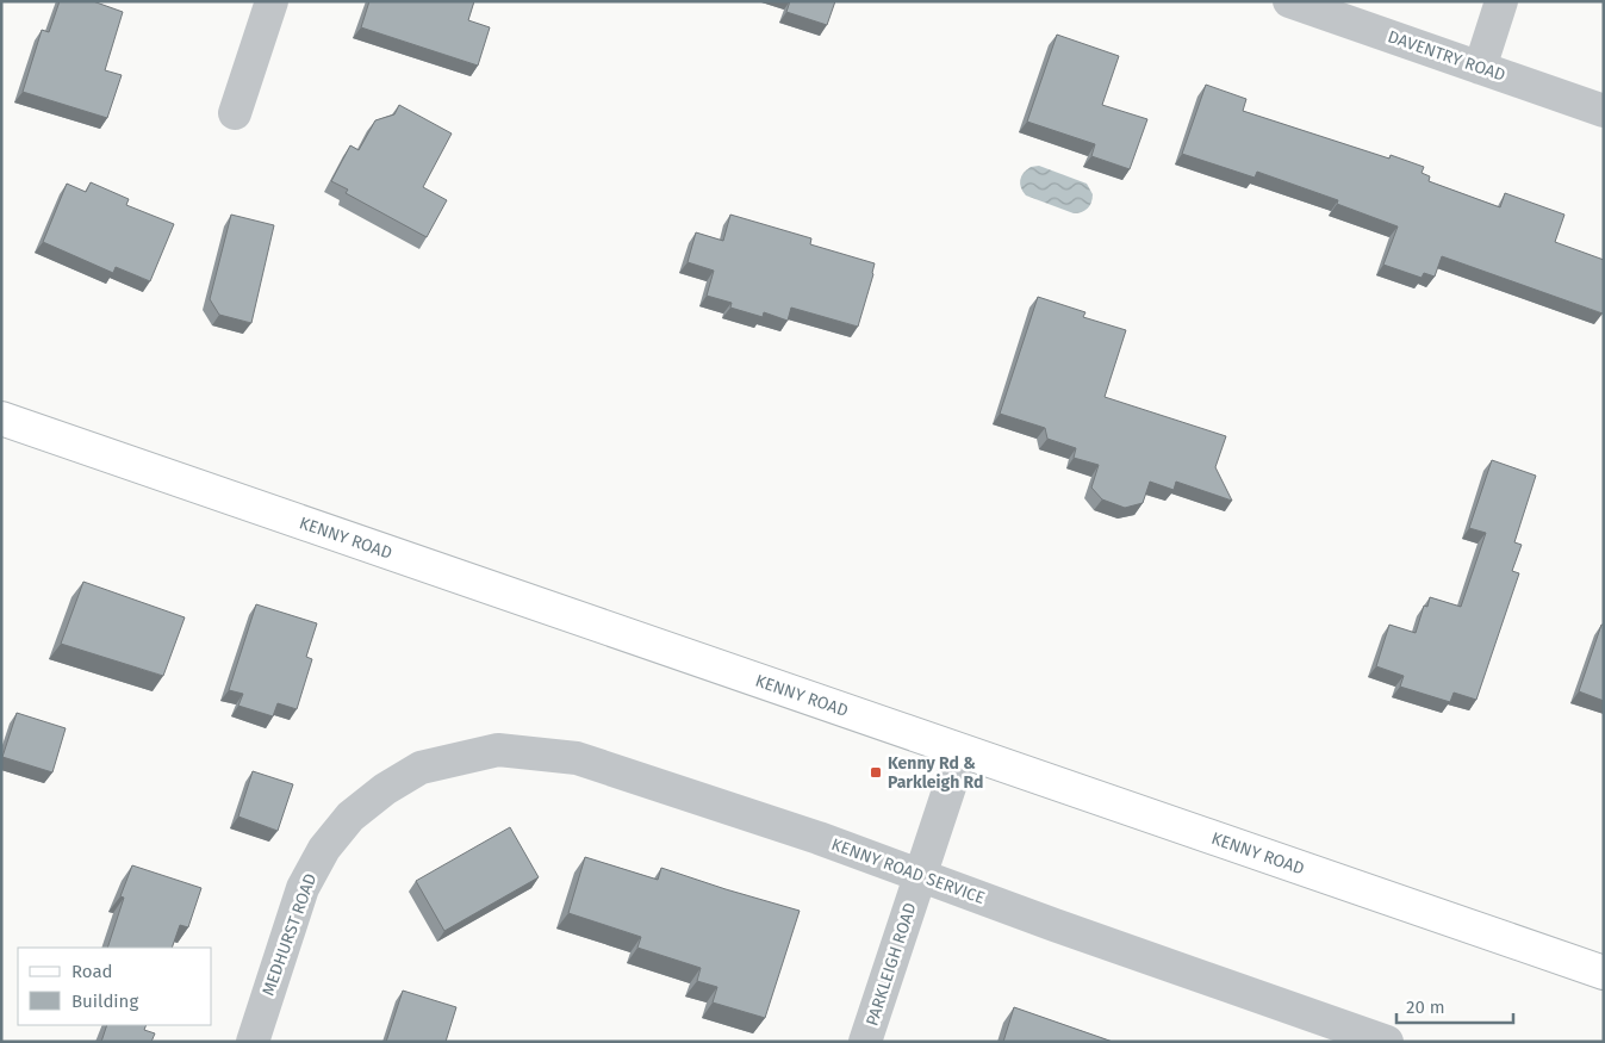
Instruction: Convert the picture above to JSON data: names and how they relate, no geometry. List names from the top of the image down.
{
  "streets": {
    "main road": ["KENNY ROAD"],
    "street": [
      "DAVENTRY ROAD",
      "KENNY ROAD SERVICE",
      "MEDHURST ROAD",
      "PARKLEIGH ROAD"
    ]
  },
  "crossings": [
    ["KENNY ROAD", "PARKLEIGH ROAD"],
    ["KENNY ROAD SERVICE", "MEDHURST ROAD"],
    ["KENNY ROAD SERVICE", "PARKLEIGH ROAD"]
  ],
  "places": {
    "transit": ["Kenny Rd & Parkleigh Rd"]
  },
  "legend": ["Road", "Building"],
  "scale_bar": "20 m"
}
